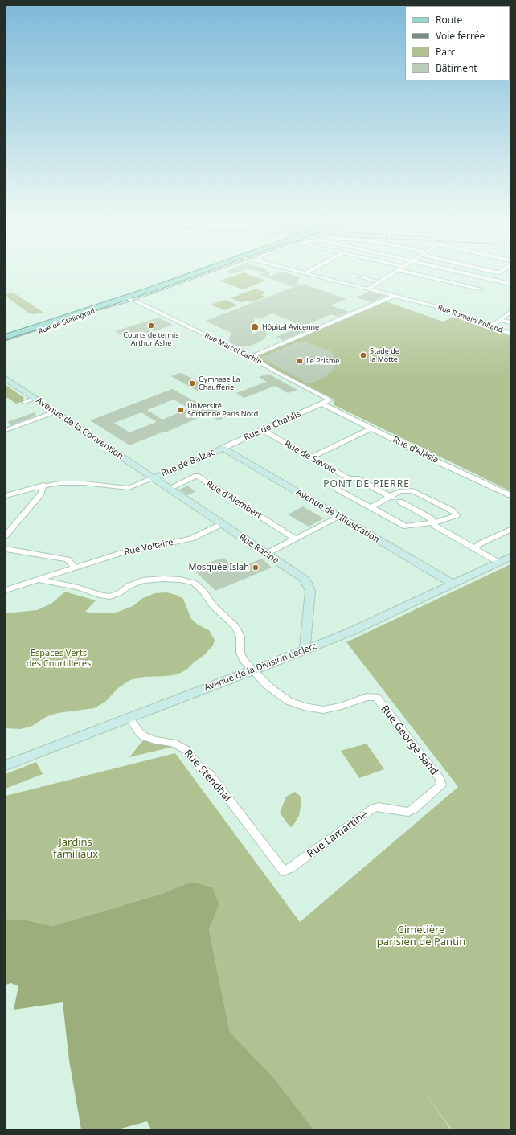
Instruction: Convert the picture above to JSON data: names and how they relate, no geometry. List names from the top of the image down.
{
  "streets": {
    "main road": ["Rue de Stalingrad"],
    "street": [
      "Rue Romain Rolland",
      "Rue Marcel Cachin",
      "Rue de Chablis",
      "Avenue de la Convention",
      "Rue d'Alésia",
      "Rue de Savoie",
      "Rue de Balzac",
      "Rue d'Alembert",
      "Avenue de l'Illustration",
      "Rue Voltaire",
      "Rue Racine",
      "Avenue de la Division Leclerc",
      "Rue George Sand",
      "Rue Stendhal",
      "Rue Lamartine"
    ]
  },
  "crossings": [
    ["Rue de Stalingrad", "Rue Marcel Cachin"],
    ["Rue Marcel Cachin", "Rue de Chablis"],
    ["Rue Marcel Cachin", "Rue d'Alésia"],
    ["Rue de Chablis", "Rue d'Alésia"],
    ["Rue de Chablis", "Rue de Savoie"],
    ["Rue de Chablis", "Rue de Balzac"],
    ["Rue de Chablis", "Avenue de l'Illustration"],
    ["Avenue de la Convention", "Rue de Balzac"],
    ["Avenue de la Convention", "Rue Racine"],
    ["Rue de Balzac", "Avenue de l'Illustration"],
    ["Rue de Balzac", "Rue Racine"],
    ["Rue d'Alembert", "Rue Racine"],
    ["Avenue de l'Illustration", "Avenue de la Division Leclerc"],
    ["Rue Voltaire", "Rue Racine"],
    ["Rue Racine", "Avenue de la Division Leclerc"],
    ["Avenue de la Division Leclerc", "Rue George Sand"],
    ["Avenue de la Division Leclerc", "Rue Stendhal"],
    ["Rue George Sand", "Rue Lamartine"],
    ["Rue Stendhal", "Rue Lamartine"]
  ],
  "districts": ["PONT DE PIERRE"],
  "parks": ["Espaces Verts des Courtillères", "Jardins familiaux", "Cimetière parisien de Pantin"],
  "places": [
    "Courts de tennis Arthur Ashe",
    "Hôpital Avicenne",
    "Stade de la Motte",
    "Le Prisme",
    "Gymnase La Chaufferie",
    "Université Sorbonne Paris Nord",
    "Mosquée Islah"
  ],
  "legend": [
    "Route",
    "Voie ferrée",
    "Parc",
    "Bâtiment"
  ]
}
